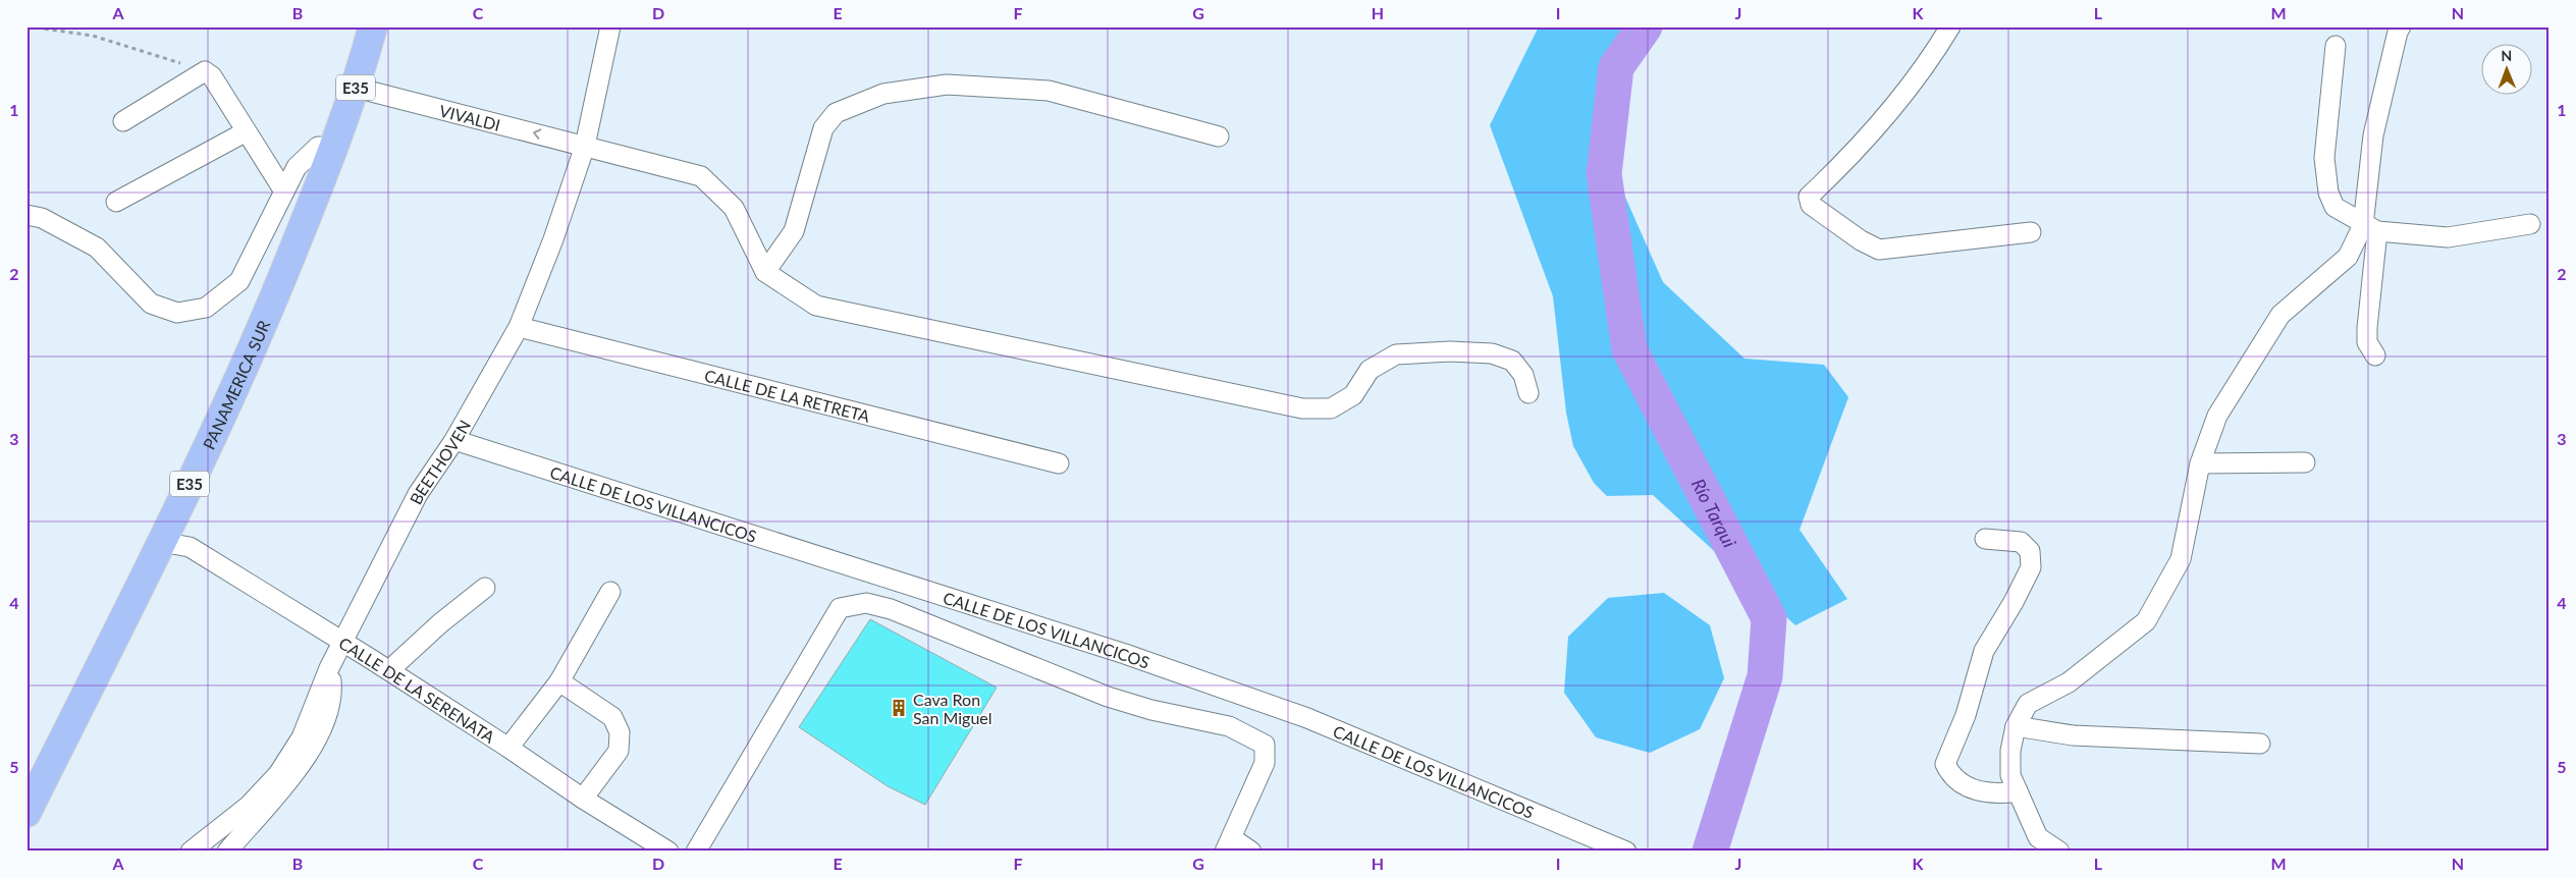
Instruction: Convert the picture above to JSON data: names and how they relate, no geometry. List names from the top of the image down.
{
  "streets": {
    "highway": ["E35", "PANAMERICA SUR"],
    "street": [
      "VIVALDI",
      "CALLE DE LA RETRETA",
      "BEETHOVEN",
      "CALLE DE LOS VILLANCICOS",
      "CALLE DE LA SERENATA"
    ]
  },
  "crossings": [
    ["VIVALDI", "PANAMERICA SUR"],
    ["VIVALDI", "BEETHOVEN"],
    ["PANAMERICA SUR", "CALLE DE LA SERENATA"],
    ["CALLE DE LA RETRETA", "BEETHOVEN"],
    ["BEETHOVEN", "CALLE DE LOS VILLANCICOS"],
    ["BEETHOVEN", "CALLE DE LA SERENATA"]
  ],
  "one_way": ["VIVALDI"],
  "water": ["Río Tarqui"],
  "places": {
    "building": ["Cava Ron San Miguel"]
  },
  "north": "top",
  "grid": {
    "columns": [
      "A",
      "B",
      "C",
      "D",
      "E",
      "F",
      "G",
      "H",
      "I",
      "J",
      "K",
      "L",
      "M",
      "N"
    ],
    "rows": [
      "1",
      "2",
      "3",
      "4",
      "5"
    ]
  }
}
